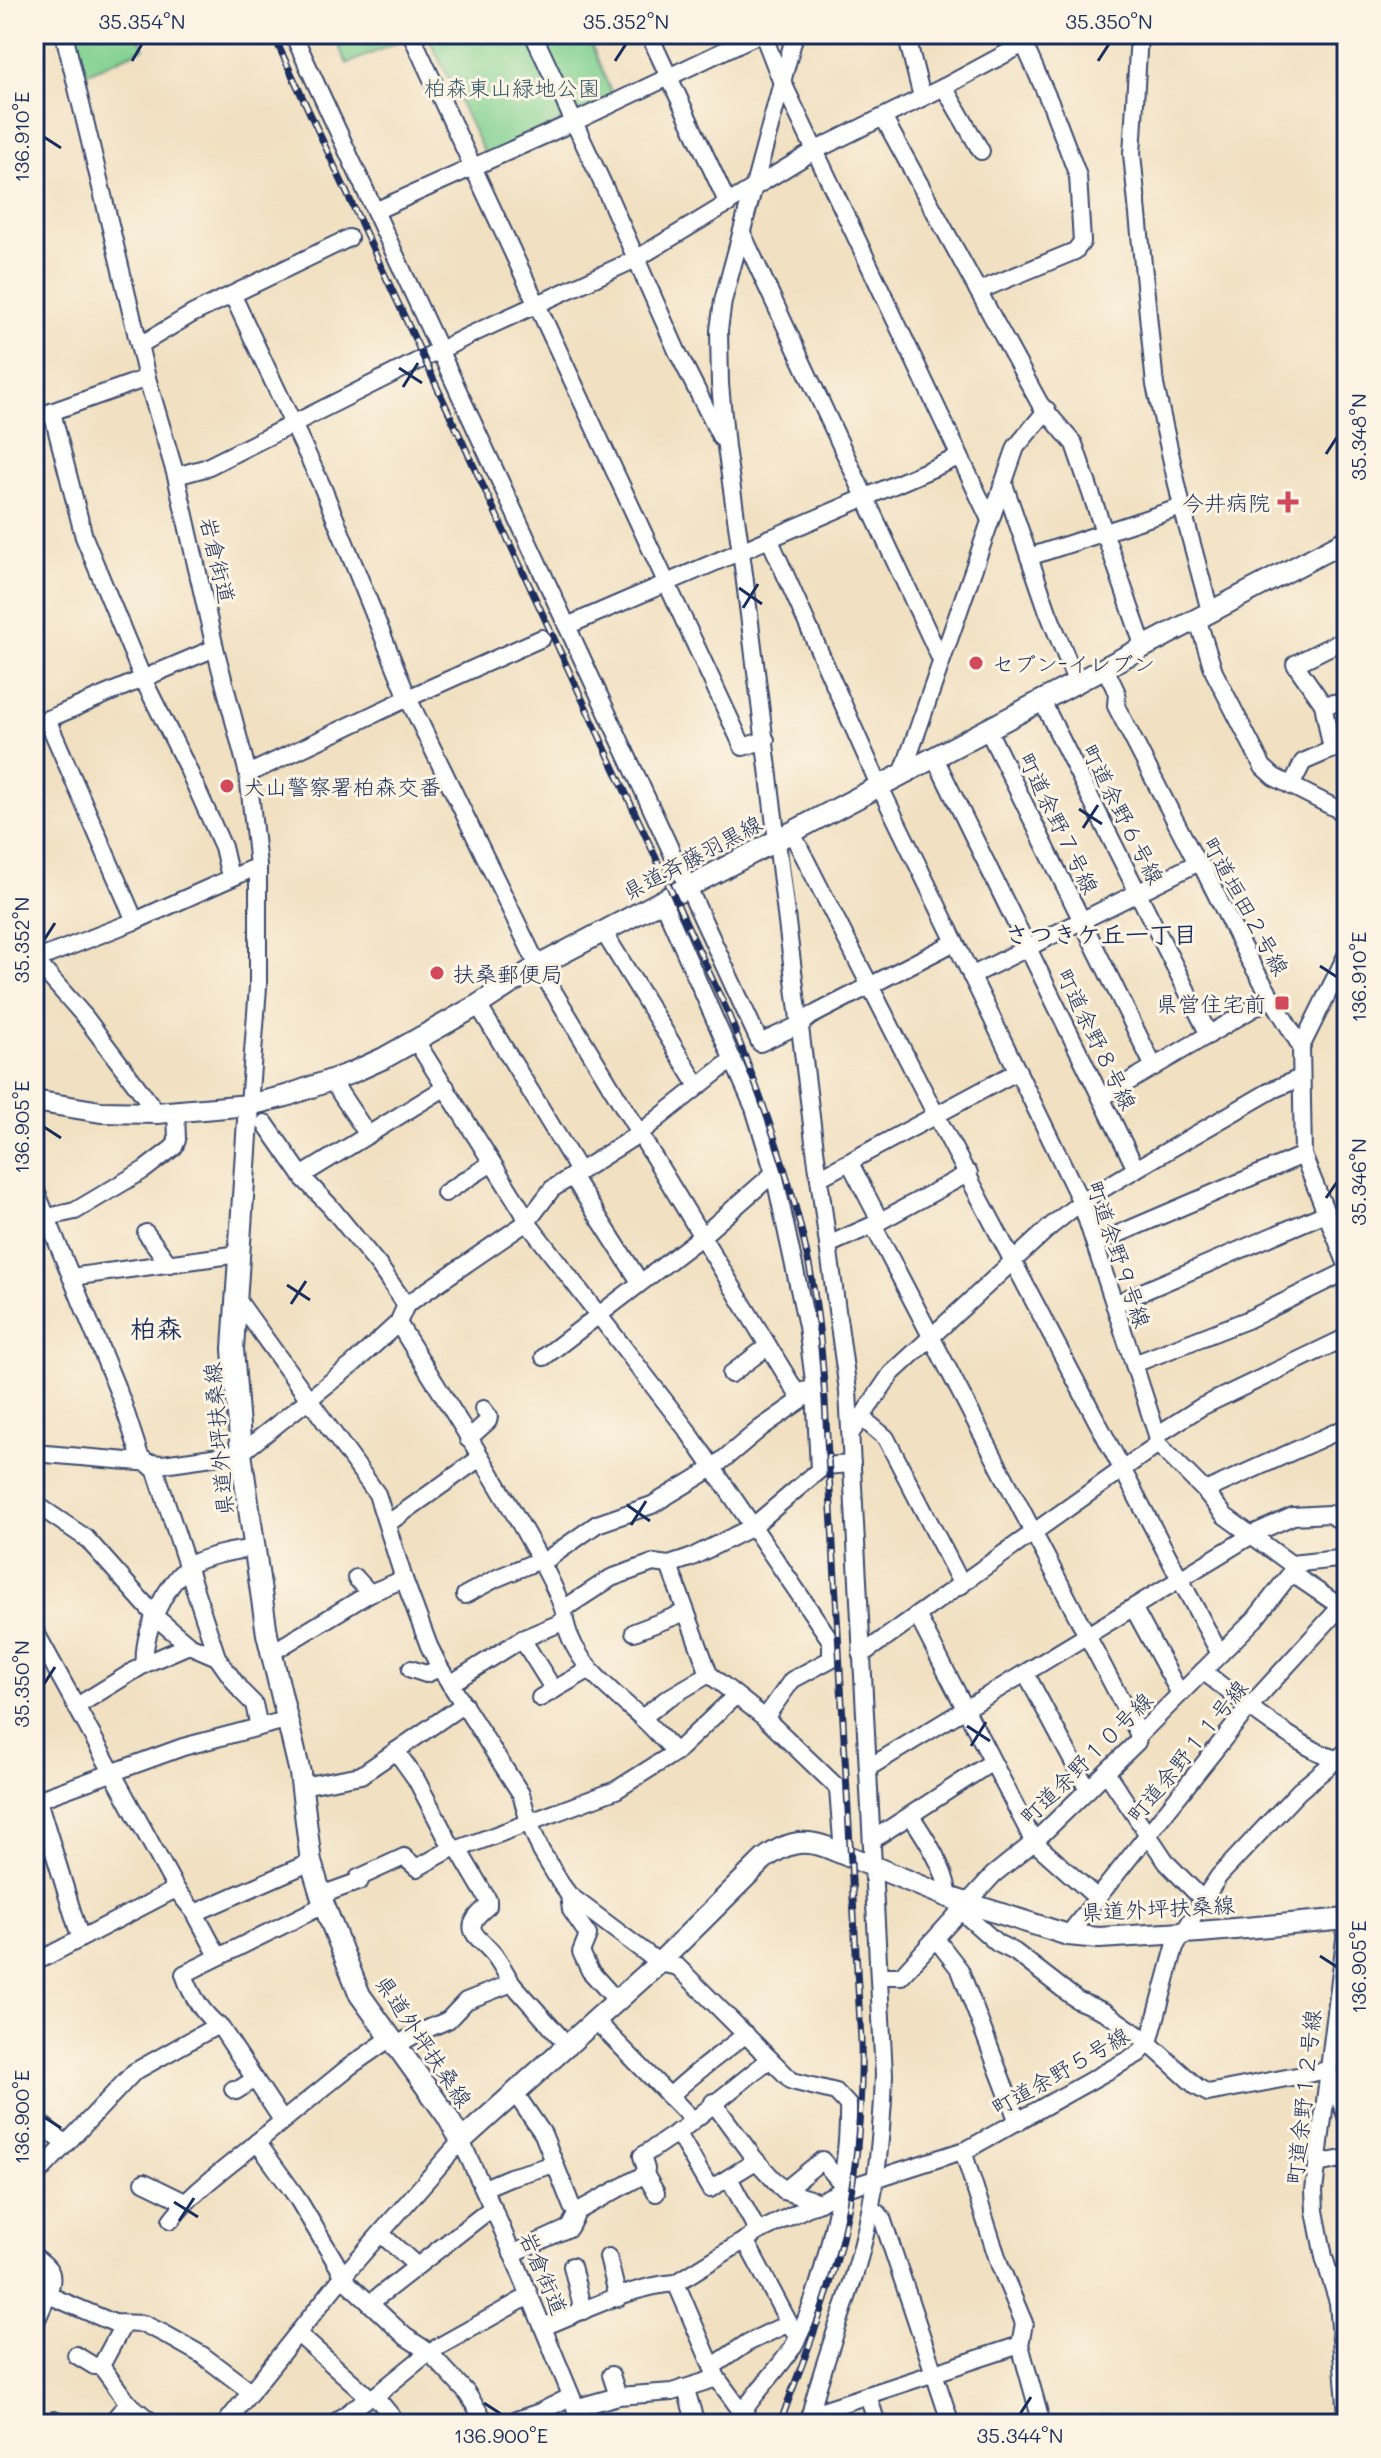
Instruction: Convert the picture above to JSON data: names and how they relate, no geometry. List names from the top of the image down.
{
  "streets": {
    "main road": ["県道斉藤羽黒線", "県道外坪扶桑線"],
    "street": [
      "岩倉街道",
      "町道余野６号線",
      "町道余野７号線",
      "町道垣田２号線",
      "町道余野８号線",
      "町道余野９号線",
      "町道余野１１号線",
      "町道余野１０号線",
      "町道余野５号線",
      "町道余野１２号線"
    ]
  },
  "crossings": [
    ["岩倉街道", "県道斉藤羽黒線"],
    ["岩倉街道", "県道外坪扶桑線"],
    ["岩倉街道", "町道余野５号線"],
    ["町道余野６号線", "県道斉藤羽黒線"],
    ["町道余野７号線", "県道斉藤羽黒線"],
    ["県道斉藤羽黒線", "町道垣田２号線"],
    ["県道斉藤羽黒線", "町道余野８号線"],
    ["県道斉藤羽黒線", "町道余野９号線"],
    ["県道斉藤羽黒線", "県道外坪扶桑線"],
    ["町道余野９号線", "町道余野１１号線"],
    ["町道余野９号線", "町道余野１０号線"],
    ["県道外坪扶桑線", "町道余野１１号線"],
    ["県道外坪扶桑線", "町道余野１０号線"],
    ["県道外坪扶桑線", "町道余野５号線"],
    ["県道外坪扶桑線", "町道余野１２号線"]
  ],
  "districts": ["さつきケ丘一丁目", "柏森"],
  "parks": ["柏森東山緑地公園"],
  "places": {
    "health": ["今井病院"],
    "other": ["セブン-イレブン", "犬山警察署柏森交番", "扶桑郵便局"],
    "transit": ["県営住宅前"]
  },
  "coordinates": [
    "35.354°N",
    "35.352°N",
    "35.350°N",
    "136.910°E",
    "35.348°N",
    "136.905°E",
    "35.346°N",
    "136.900°E",
    "35.344°N"
  ]
}
